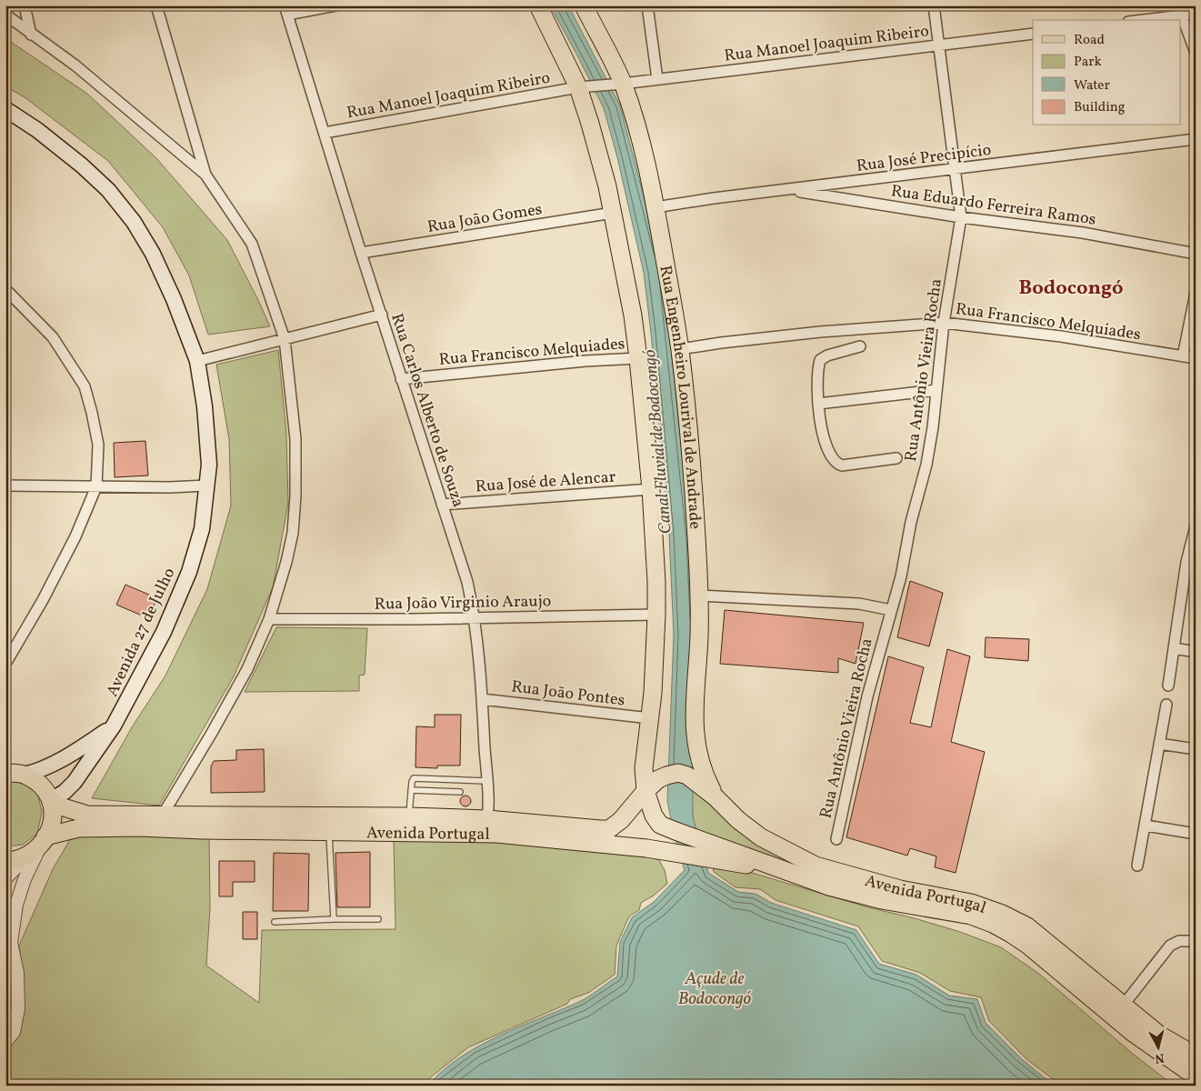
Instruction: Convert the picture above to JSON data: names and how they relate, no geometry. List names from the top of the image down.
{
  "streets": {
    "main road": ["Rua Engenheiro Lourival de Andrade", "Avenida 27 de Julho", "Avenida Portugal"],
    "street": [
      "Rua Manoel Joaquim Ribeiro",
      "Rua José Precipício",
      "Rua Eduardo Ferreira Ramos",
      "Rua João Gomes",
      "Rua Francisco Melquiades",
      "Rua Antônio Vieira Rocha",
      "Rua Carlos Alberto de Souza",
      "Rua José de Alencar",
      "Rua João Virginio Araujo",
      "Rua João Pontes"
    ]
  },
  "crossings": [
    ["Rua Manoel Joaquim Ribeiro", "Rua Antônio Vieira Rocha"],
    ["Rua Manoel Joaquim Ribeiro", "Rua Engenheiro Lourival de Andrade"],
    ["Rua Manoel Joaquim Ribeiro", "Rua Carlos Alberto de Souza"],
    ["Rua José Precipício", "Rua Eduardo Ferreira Ramos"],
    ["Rua José Precipício", "Rua Antônio Vieira Rocha"],
    ["Rua José Precipício", "Rua Engenheiro Lourival de Andrade"],
    ["Rua Eduardo Ferreira Ramos", "Rua Antônio Vieira Rocha"],
    ["Rua João Gomes", "Rua Carlos Alberto de Souza"],
    ["Rua Francisco Melquiades", "Rua Antônio Vieira Rocha"],
    ["Rua Francisco Melquiades", "Rua Engenheiro Lourival de Andrade"],
    ["Rua Francisco Melquiades", "Rua Carlos Alberto de Souza"],
    ["Rua Engenheiro Lourival de Andrade", "Avenida Portugal"],
    ["Rua Carlos Alberto de Souza", "Rua José de Alencar"],
    ["Rua Carlos Alberto de Souza", "Rua João Virginio Araujo"],
    ["Rua Carlos Alberto de Souza", "Rua João Pontes"],
    ["Rua Carlos Alberto de Souza", "Avenida Portugal"],
    ["Avenida 27 de Julho", "Avenida Portugal"]
  ],
  "districts": ["Bodocongó"],
  "water": ["Canal Fluvial de Bodocongó", "Açude de Bodocongó"],
  "legend": [
    "Road",
    "Park",
    "Water",
    "Building"
  ],
  "north": "bottom"
}
